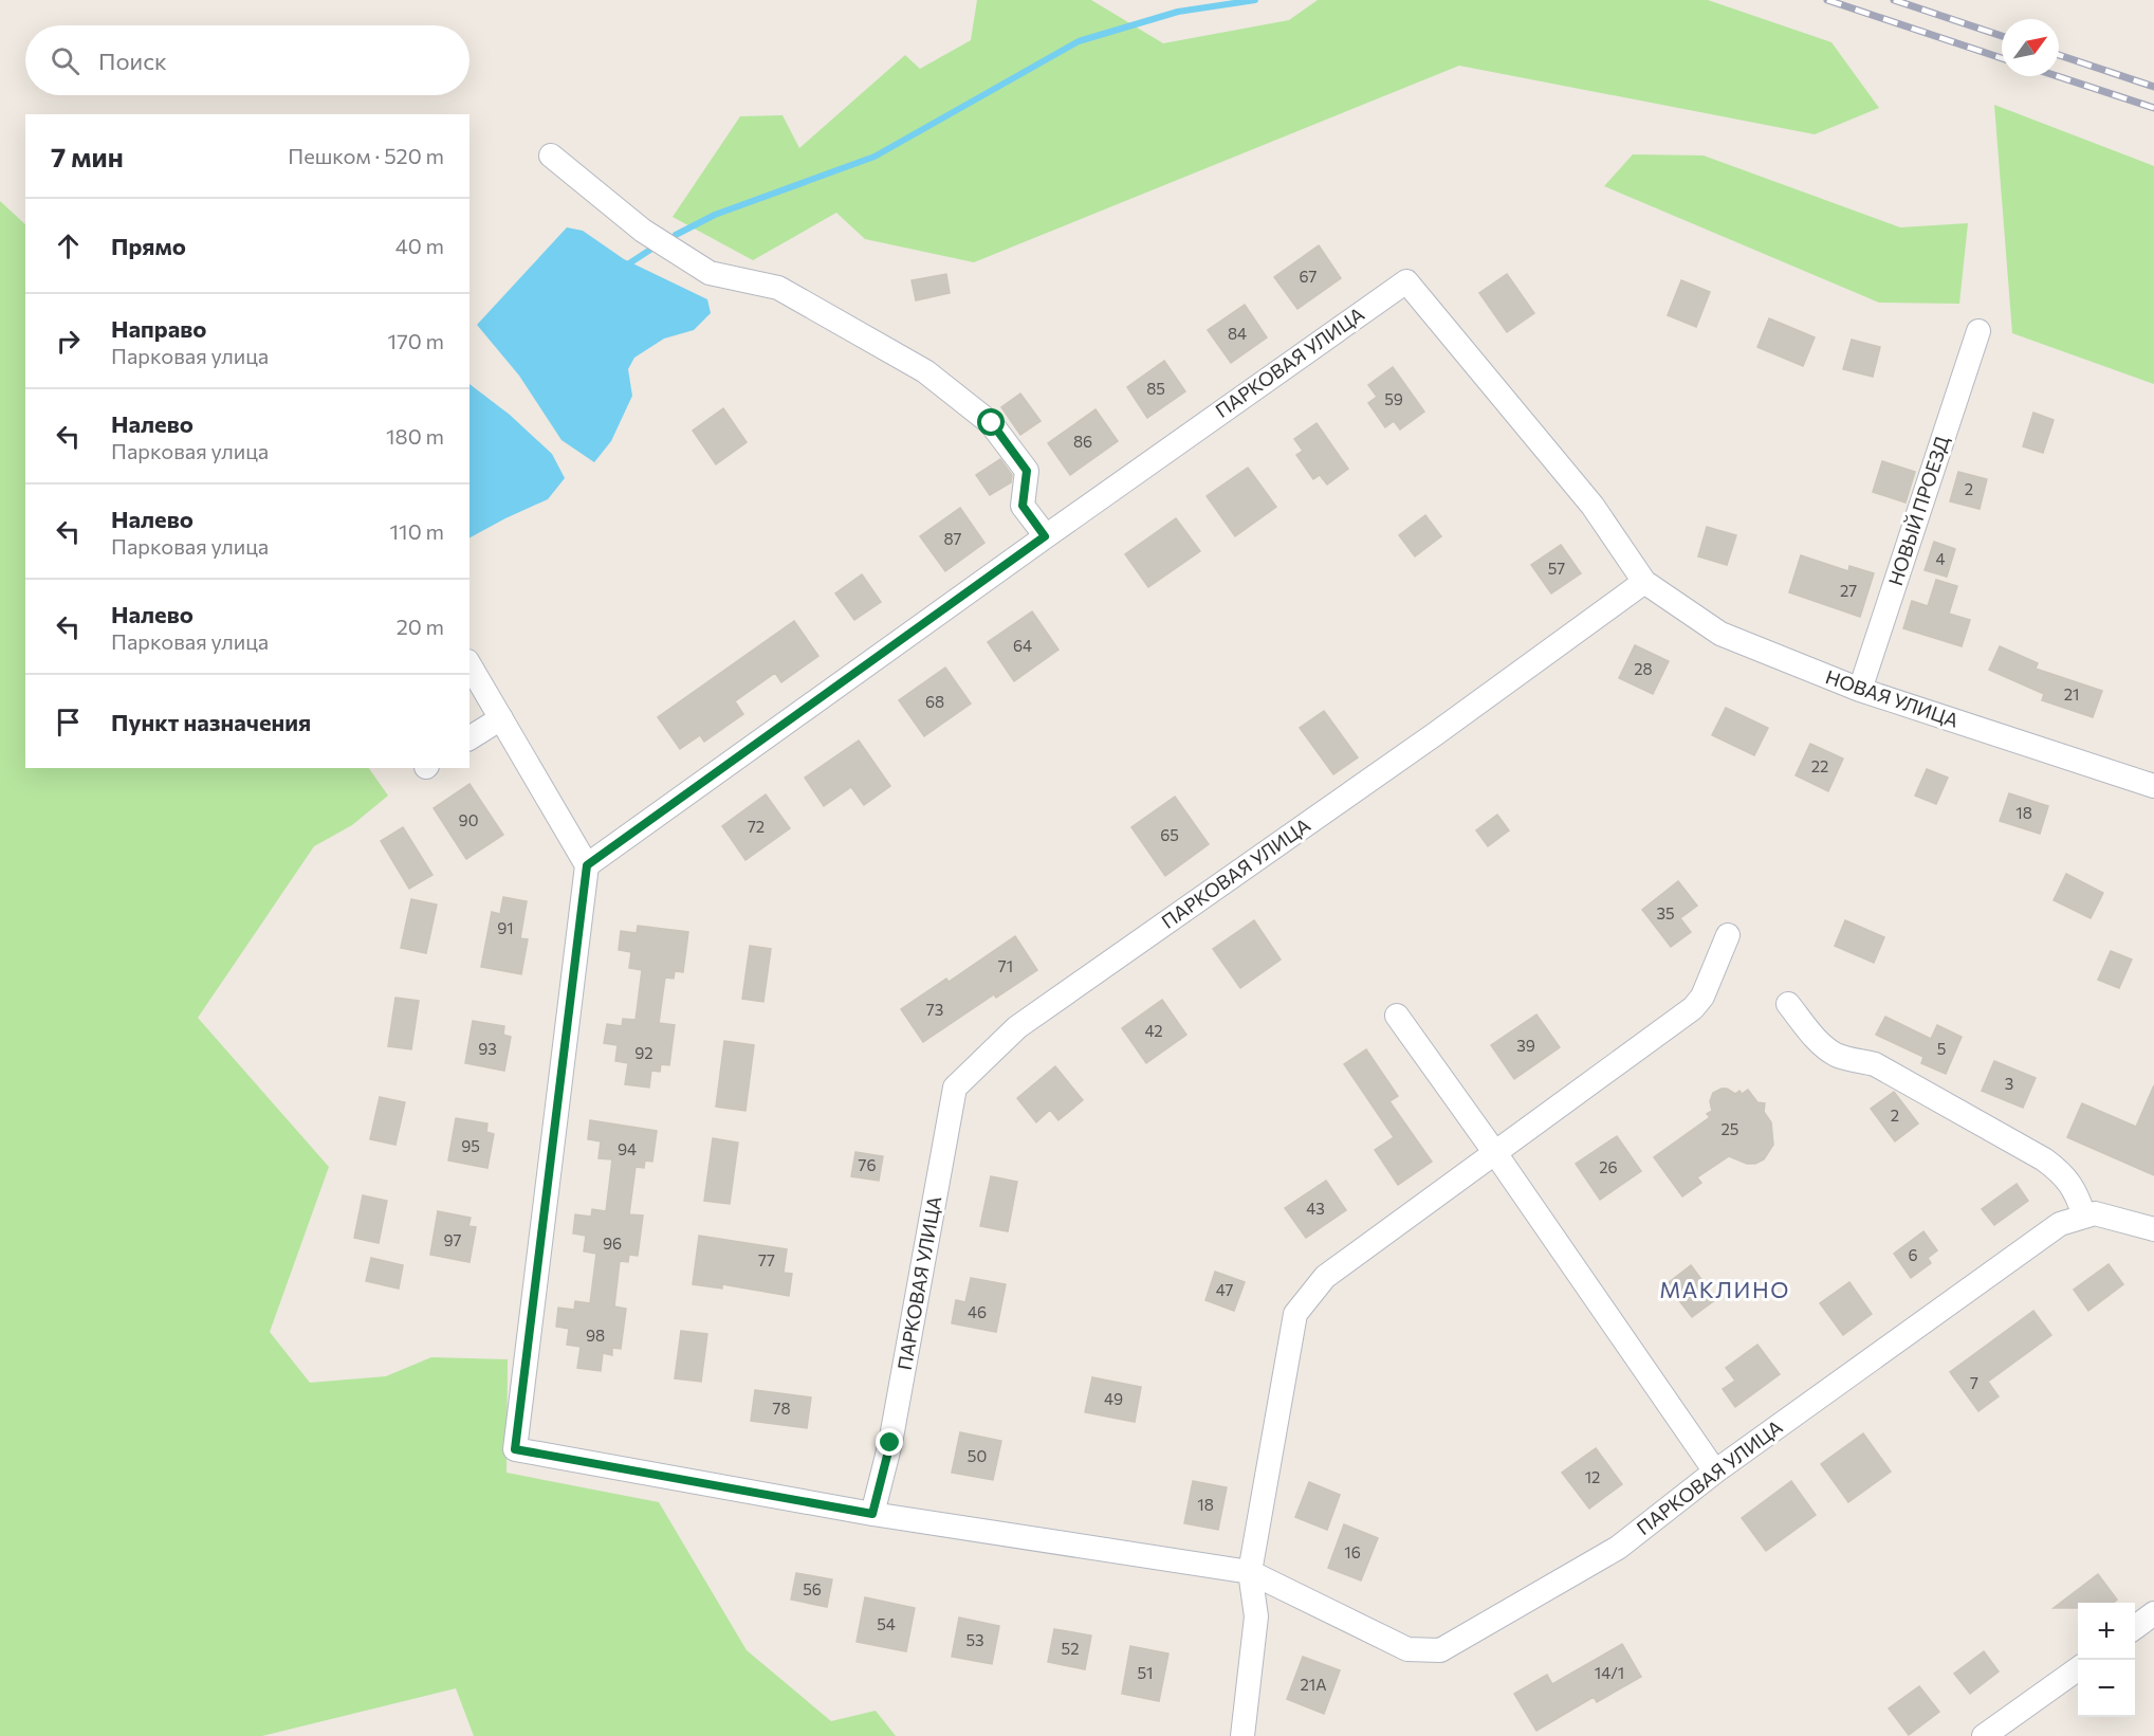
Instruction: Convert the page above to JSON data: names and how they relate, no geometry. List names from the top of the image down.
{
  "streets": {
    "street": ["ПАРКОВАЯ УЛИЦА", "НОВЫЙ ПРОЕЗД", "НОВАЯ УЛИЦА"]
  },
  "crossings": [
    ["ПАРКОВАЯ УЛИЦА", "НОВАЯ УЛИЦА"],
    ["НОВЫЙ ПРОЕЗД", "НОВАЯ УЛИЦА"]
  ],
  "districts": ["МАКЛИНО"],
  "house_numbers": [
    "67",
    "84",
    "85",
    "59",
    "86",
    "2",
    "87",
    "4",
    "57",
    "27",
    "64",
    "28",
    "21",
    "68",
    "22",
    "18",
    "90",
    "72",
    "65",
    "35",
    "91",
    "71",
    "73",
    "42",
    "39",
    "93",
    "5",
    "92",
    "3",
    "2",
    "25",
    "95",
    "94",
    "76",
    "26",
    "43",
    "97",
    "96",
    "6",
    "77",
    "47",
    "46",
    "98",
    "7",
    "49",
    "78",
    "50",
    "12",
    "18",
    "16",
    "56",
    "54",
    "53",
    "52",
    "51",
    "14/1",
    "21А"
  ],
  "north": "top right",
  "page": {
    "search": "Поиск",
    "heading": ["7 мин", "Пешком · 520 m"],
    "list": [
      ["Прямо", "40 m"],
      ["Направо", "Парковая улица", "170 m"],
      ["Налево", "Парковая улица", "180 m"],
      ["Налево", "Парковая улица", "110 m"],
      ["Налево", "Парковая улица", "20 m"],
      "Пункт назначения"
    ],
    "map_buttons": ["+", "−"]
  }
}
